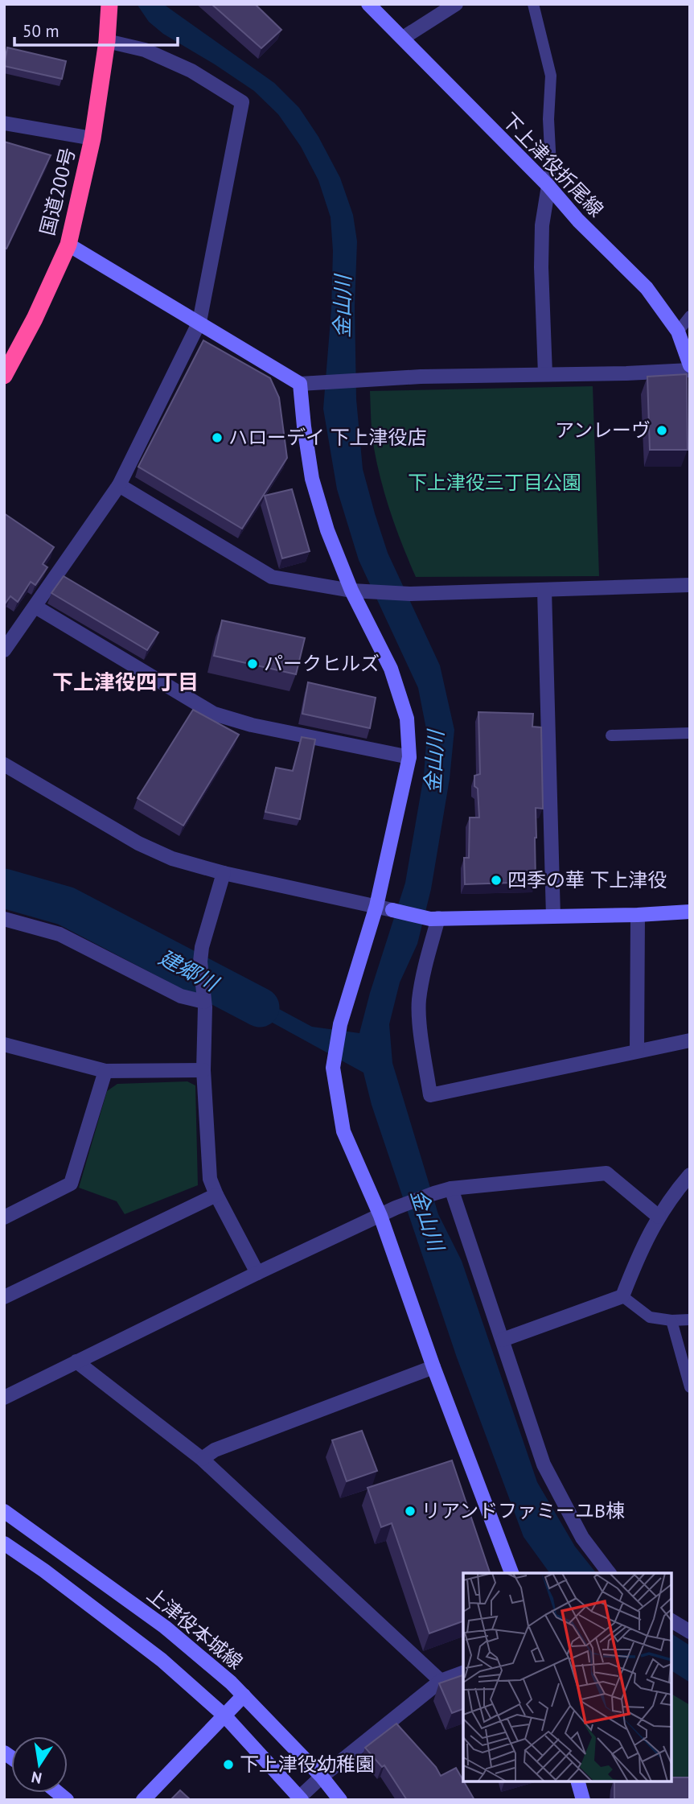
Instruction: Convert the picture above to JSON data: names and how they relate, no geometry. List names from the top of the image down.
{
  "streets": {
    "highway": ["国道200号"],
    "street": ["下上津役折尾線", "上津役本城線"]
  },
  "districts": ["下上津役四丁目"],
  "water": ["金山川", "建郷川"],
  "parks": ["下上津役三丁目公園"],
  "places": [
    "アンレーヴ",
    "ハローデイ 下上津役店",
    "パークヒルズ",
    "四季の華 下上津役",
    "リアンドファミーユB棟",
    "下上津役幼稚園"
  ],
  "scale_bar": "50 m",
  "north": "bottom"
}
